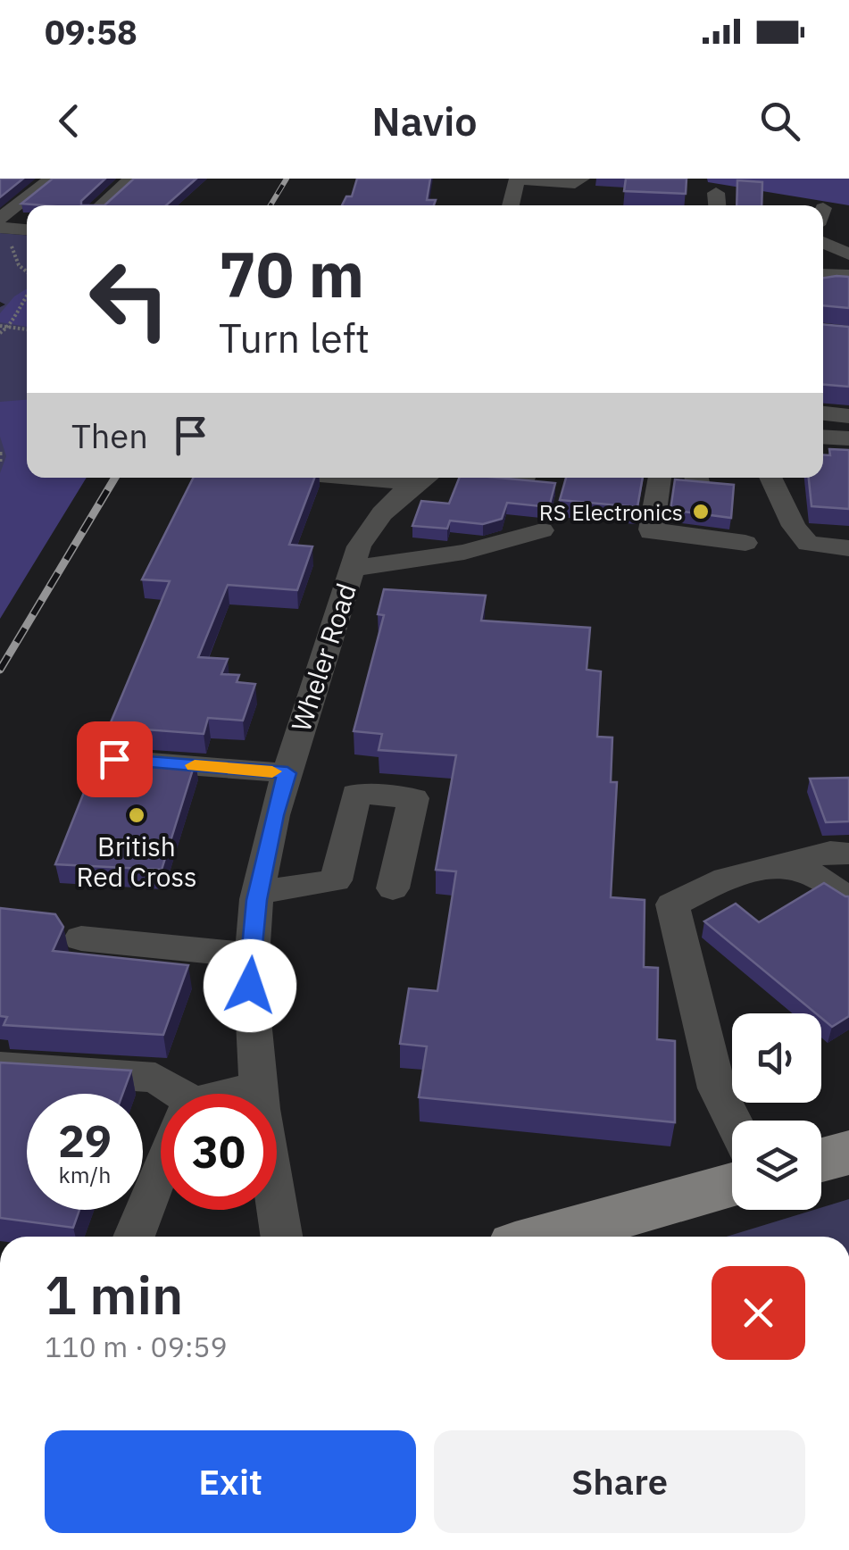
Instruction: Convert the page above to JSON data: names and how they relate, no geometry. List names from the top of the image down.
{
  "streets": {
    "street": ["Wheler Road"]
  },
  "places": ["RS Electronics", "British Red Cross"],
  "page": {
    "status": "09:58",
    "header": "Navio",
    "turn": ["70 m", "Turn left"],
    "then": "Then",
    "speed": "29 km/h",
    "limit": "30",
    "heading": ["1 min", "110 m · 09:59"],
    "buttons": ["Exit", "Share"]
  }
}
